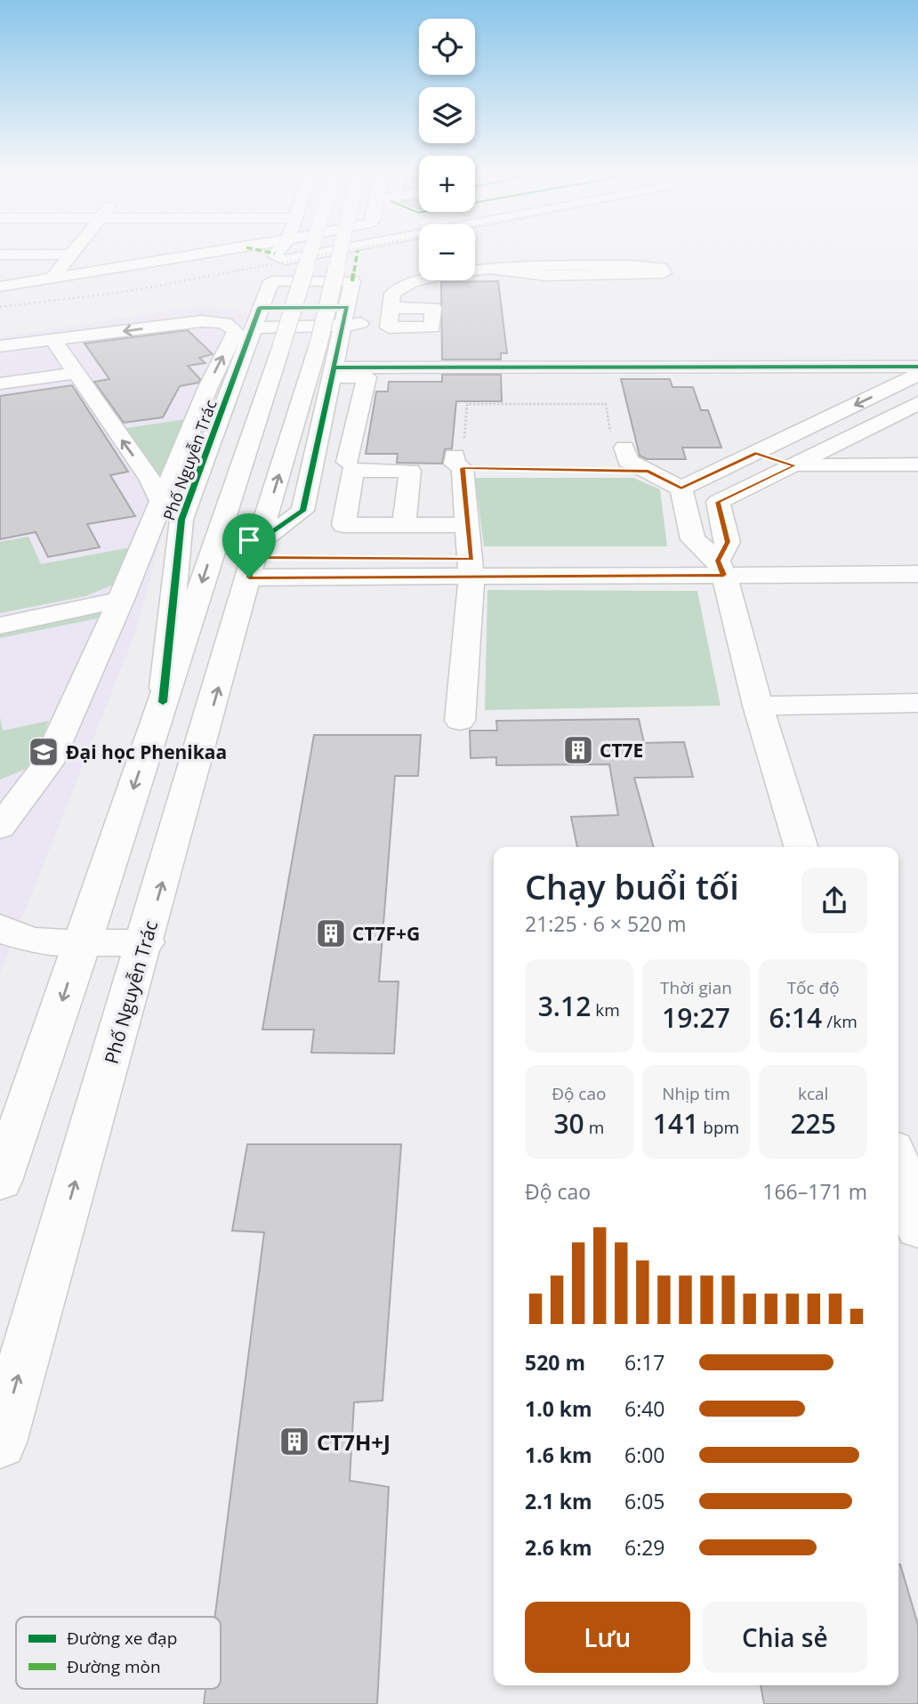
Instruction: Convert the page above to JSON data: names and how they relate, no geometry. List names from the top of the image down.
{
  "streets": {
    "main road": ["Phố Nguyễn Trác"]
  },
  "places": {
    "building": ["CT7E", "CT7F+G", "CT7H+J"],
    "school or university": ["Đại học Phenikaa"]
  },
  "legend": ["Đường xe đạp", "Đường mòn"],
  "page": {
    "map_buttons": ["+", "−"],
    "heading": ["Chạy buổi tối", "21:25 · 6 × 520 m"],
    "stats": [
      ["3.12 km"],
      ["Thời gian", "19:27"],
      ["Tốc độ", "6:14 /km"],
      ["Độ cao", "30 m"],
      ["Nhịp tim", "141 bpm"],
      ["kcal", "225"]
    ],
    "chart": ["Độ cao", "166–171 m"],
    "list": [
      {
        "name": "520 m",
        "note": "6:17"
      },
      {
        "name": "1.0 km",
        "note": "6:40"
      },
      {
        "name": "1.6 km",
        "note": "6:00"
      },
      {
        "name": "2.1 km",
        "note": "6:05"
      },
      {
        "name": "2.6 km",
        "note": "6:29"
      }
    ],
    "buttons": ["Lưu", "Chia sẻ"]
  }
}
